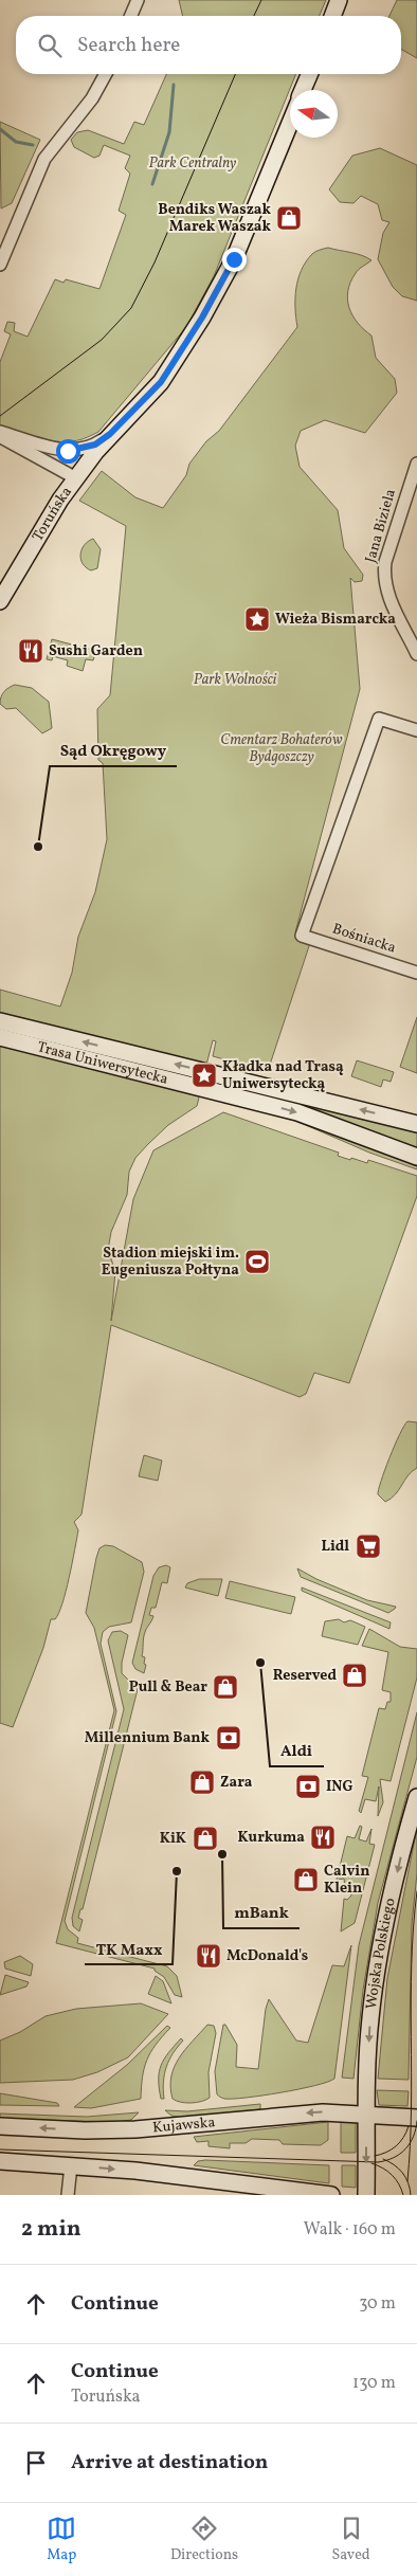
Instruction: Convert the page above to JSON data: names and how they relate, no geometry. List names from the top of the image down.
{
  "streets": {
    "main road": [
      "Toruńska",
      "Trasa Uniwersytecka",
      "Wojska Polskiego",
      "Kujawska"
    ],
    "street": ["Jana Biziela", "Bośniacka"]
  },
  "crossings": [
    ["Wojska Polskiego", "Kujawska"]
  ],
  "one_way": ["Wojska Polskiego"],
  "parks": ["Park Centralny", "Park Wolności", "Cmentarz Bohaterów Bydgoszczy"],
  "places": {
    "shop": [
      "Bendiks Waszak Marek Waszak",
      "Reserved",
      "Pull & Bear",
      "Zara",
      "KiK",
      "Calvin Klein"
    ],
    "place": ["Wieża Bismarcka", "Kładka nad Trasą Uniwersytecką"],
    "restaurant": ["Sushi Garden", "Kurkuma", "McDonald's"],
    "other": [
      "Sąd Okręgowy",
      "Aldi",
      "mBank",
      "TK Maxx"
    ],
    "sports": ["Stadion miejski im. Eugeniusza Połtyna"],
    "supermarket": ["Lidl"],
    "bank": ["Millennium Bank", "ING"]
  },
  "north": "left",
  "page": {
    "search": "Search here",
    "heading": ["2 min", "Walk · 160 m"],
    "list": [
      ["Continue", "30 m"],
      ["Continue", "Toruńska", "130 m"],
      "Arrive at destination"
    ],
    "nav": ["Map", "Directions", "Saved"]
  }
}
